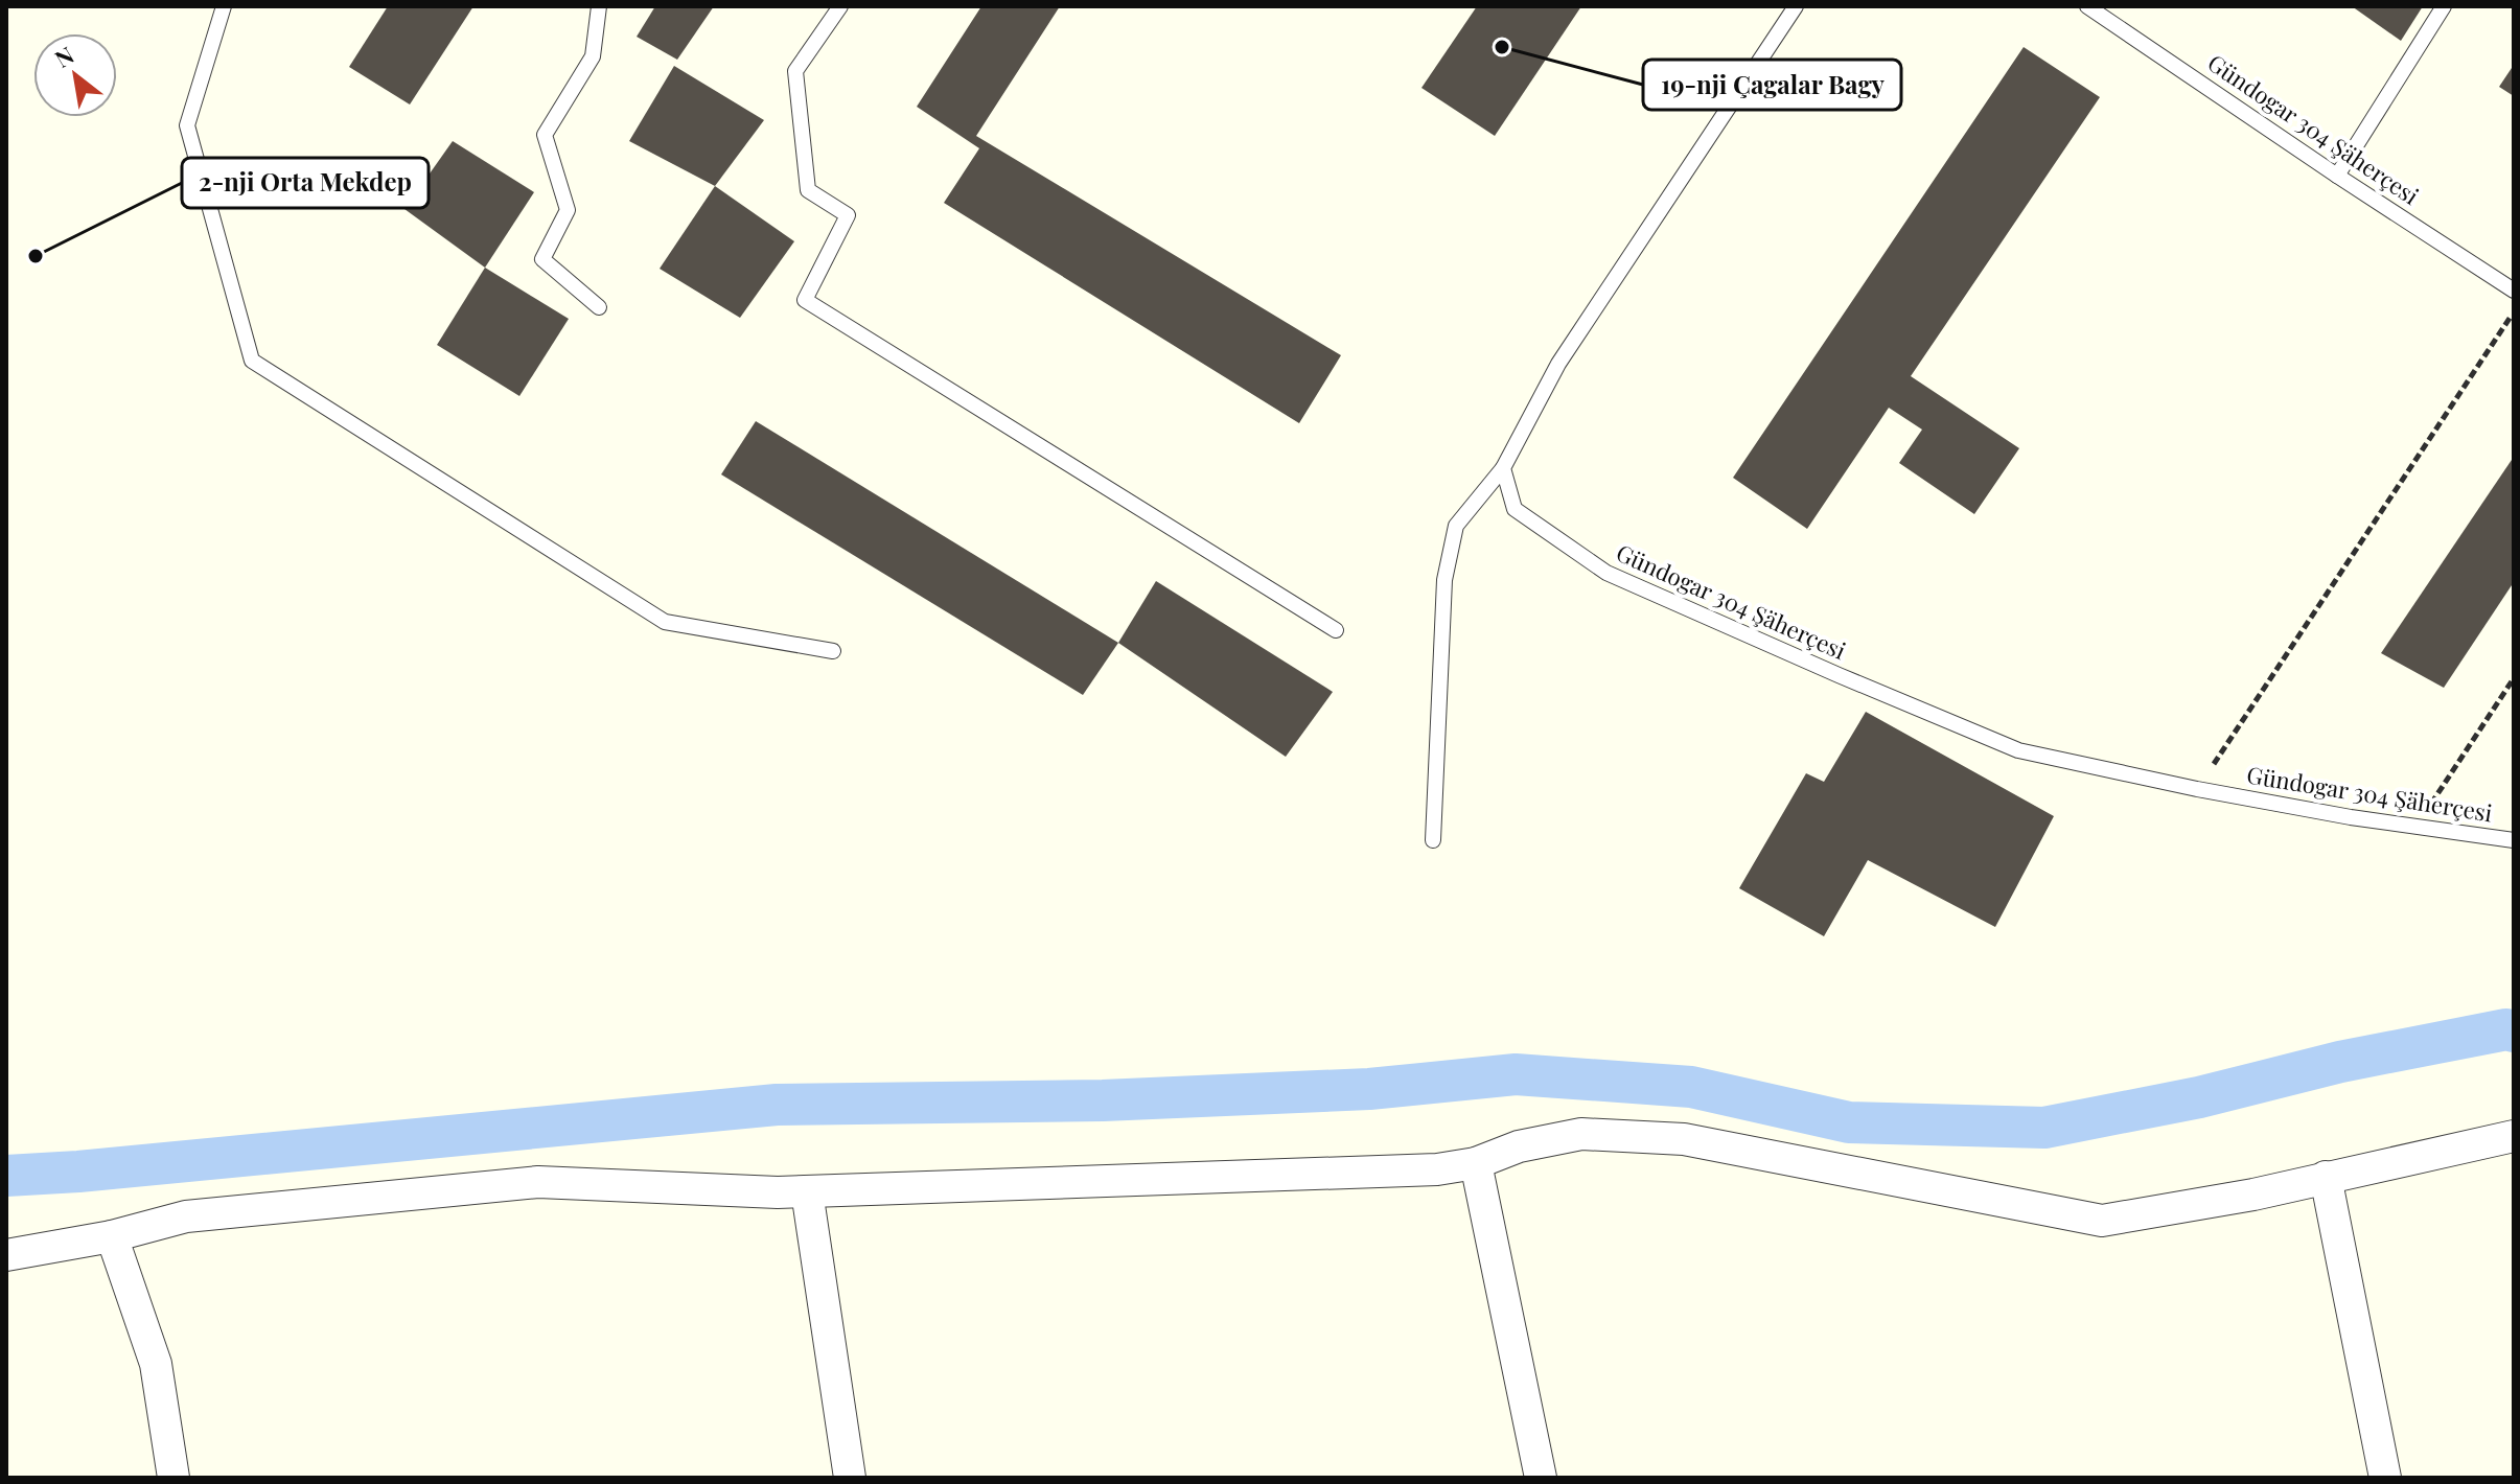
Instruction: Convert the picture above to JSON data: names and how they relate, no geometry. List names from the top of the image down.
{
  "streets": {
    "lane": ["Gündogar 304 Şäherçesi"]
  },
  "places": ["19-nji Çagalar Bagy", "2-nji Orta Mekdep"],
  "north": "top left"
}
